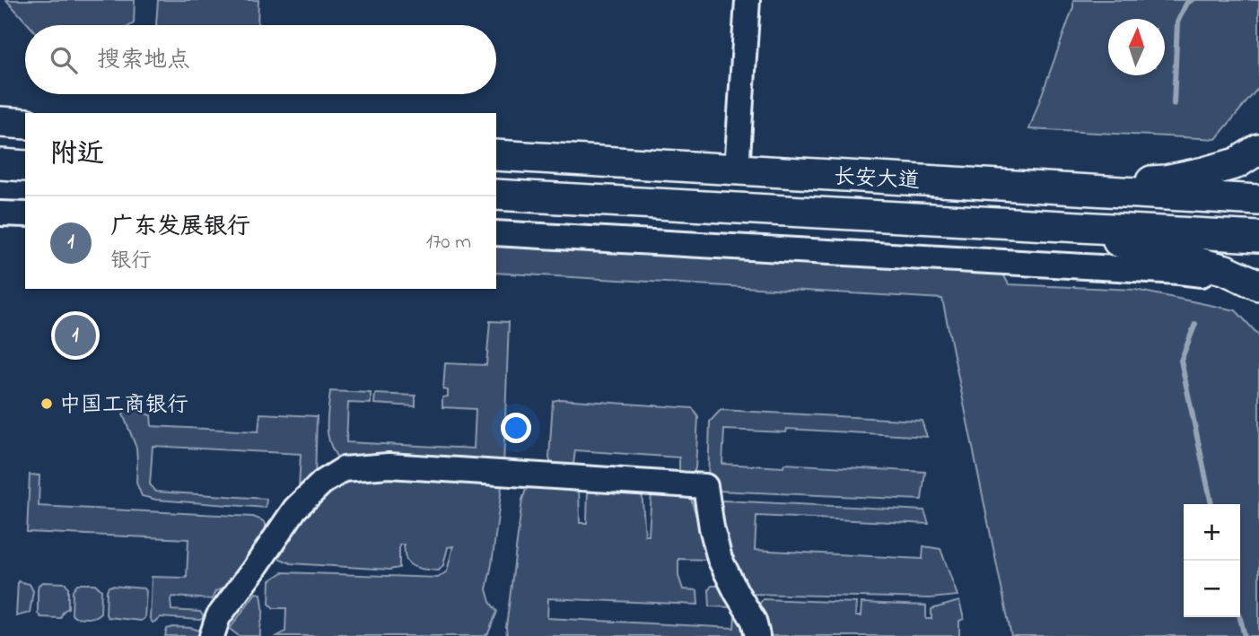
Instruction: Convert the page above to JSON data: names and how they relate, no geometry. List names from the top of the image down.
{
  "streets": {
    "main road": ["长安大道"]
  },
  "places": ["中国工商银行"],
  "north": "top",
  "page": {
    "search": "搜索地点",
    "heading": "附近",
    "list": [
      {
        "mark": "1",
        "name": "广东发展银行",
        "note": "银行",
        "value": "170 m"
      }
    ],
    "pins": "1",
    "map_buttons": ["+", "−"]
  }
}
